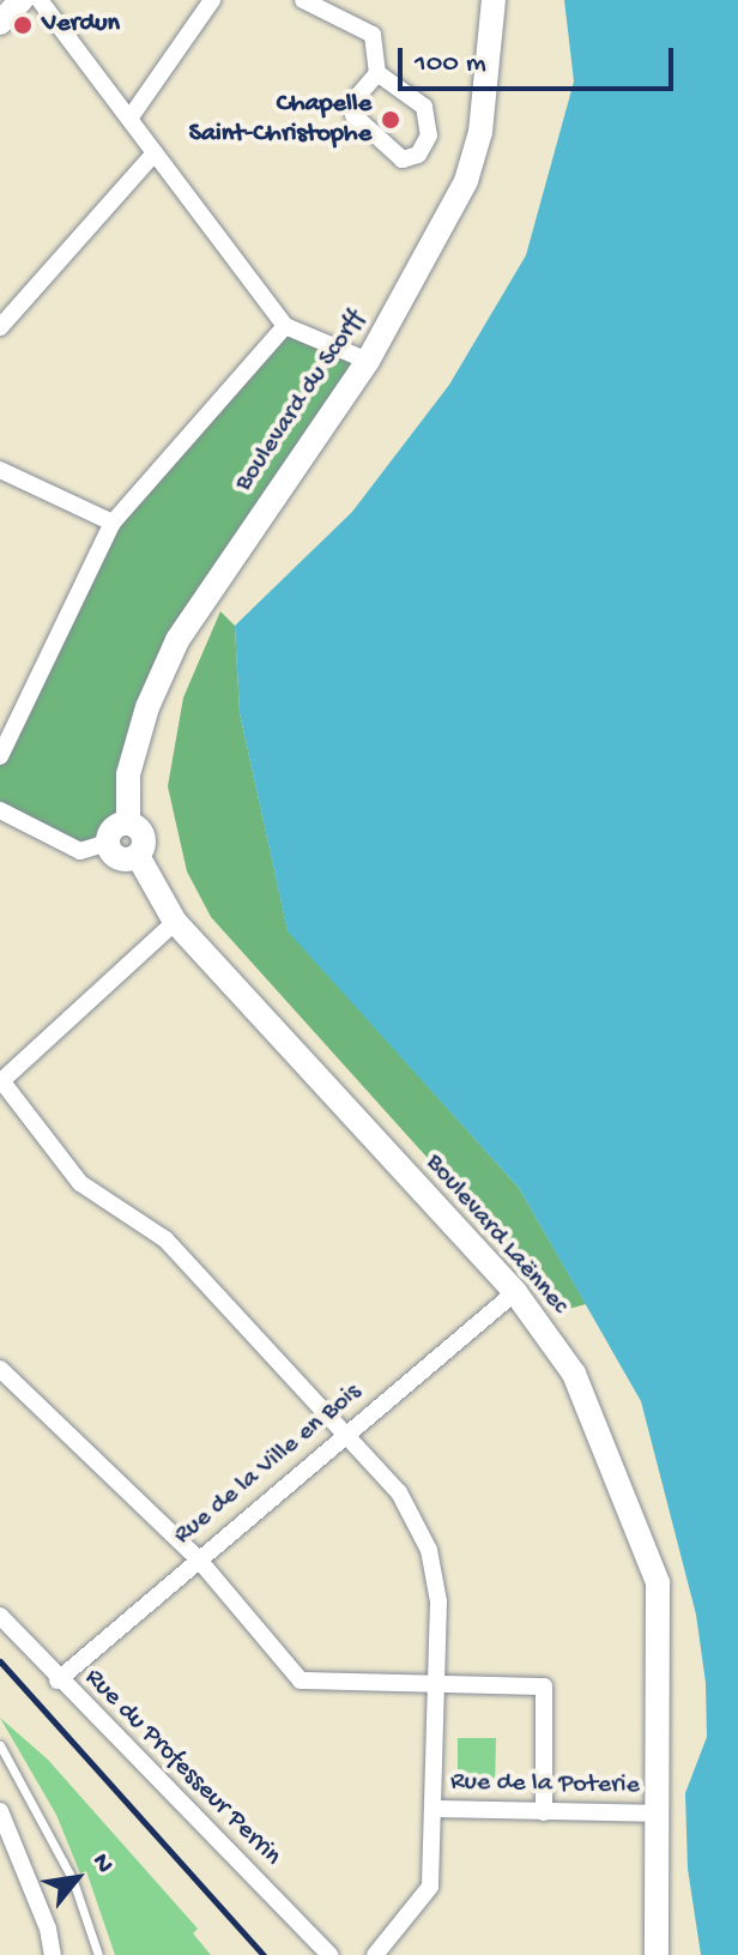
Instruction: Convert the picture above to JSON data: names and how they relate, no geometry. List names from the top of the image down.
{
  "streets": {
    "main road": ["Boulevard du Scorff", "Boulevard Laënnec"],
    "street": ["Rue de la Ville en Bois", "Rue du Professeur Perrin", "Rue de la Poterie"]
  },
  "crossings": [
    ["Boulevard du Scorff", "Boulevard Laënnec"],
    ["Boulevard Laënnec", "Rue de la Ville en Bois"],
    ["Boulevard Laënnec", "Rue de la Poterie"],
    ["Rue de la Ville en Bois", "Rue du Professeur Perrin"]
  ],
  "places": ["Verdun", "Chapelle Saint-Christophe"],
  "scale_bar": "100 m",
  "north": "top right"
}
